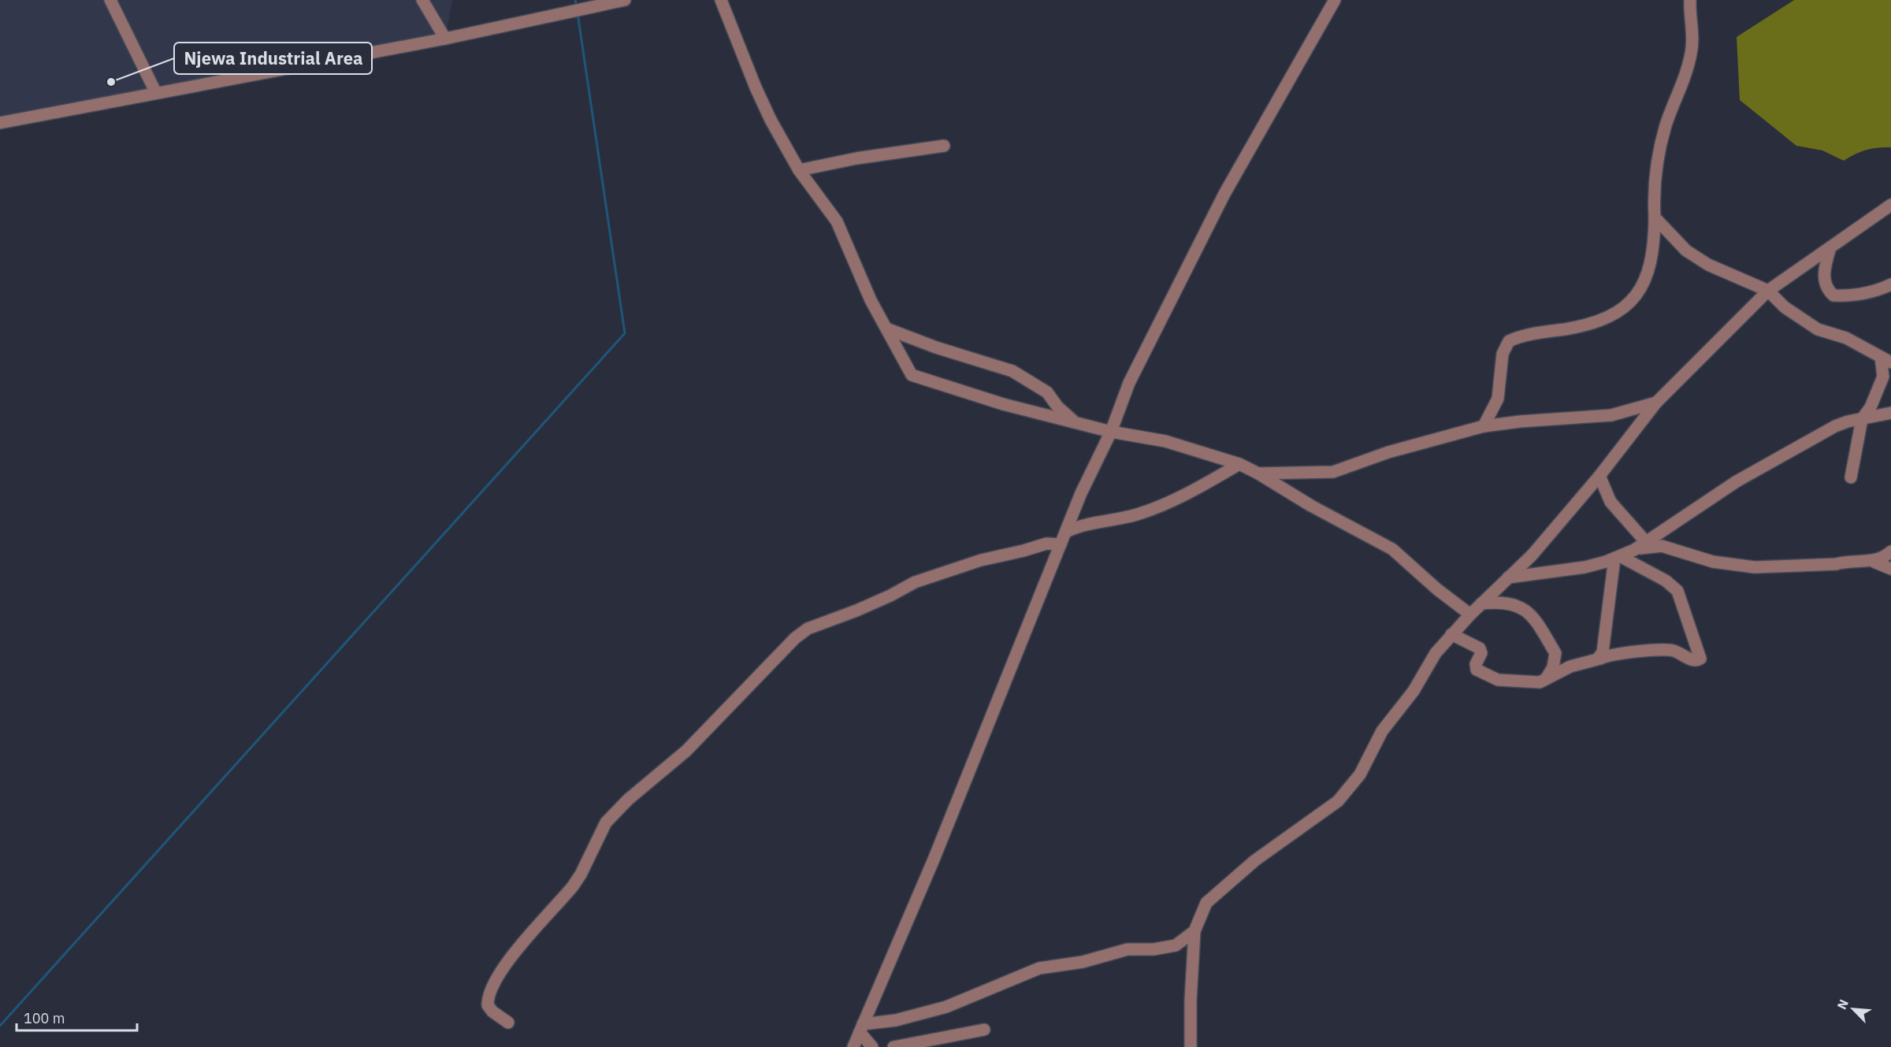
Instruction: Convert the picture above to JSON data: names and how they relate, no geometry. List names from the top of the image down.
{
  "places": ["Njewa Industrial Area"],
  "scale_bar": "100 m",
  "north": "top left"
}
